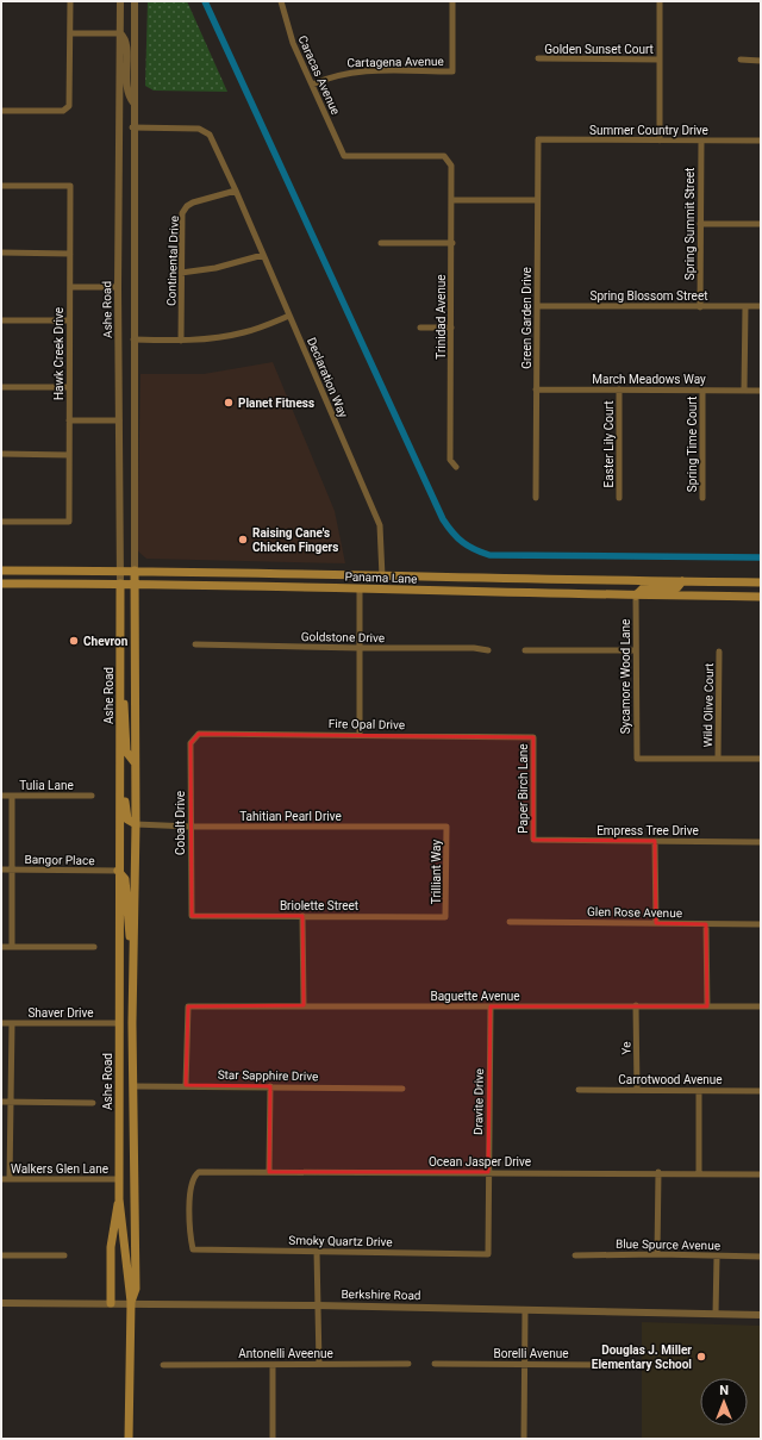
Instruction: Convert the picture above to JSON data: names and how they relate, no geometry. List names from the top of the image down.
{
  "streets": {
    "main road": ["Ashe Road", "Panama Lane"],
    "street": [
      "Golden Sunset Court",
      "Cartagena Avenue",
      "Caracas Avenue",
      "Summer Country Drive",
      "Spring Summit Street",
      "Continental Drive",
      "Spring Blossom Street",
      "Trinidad Avenue",
      "Green Garden Drive",
      "Hawk Creek Drive",
      "Declaration Way",
      "March Meadows Way",
      "Easter Lily Court",
      "Spring Time Court",
      "Goldstone Drive",
      "Sycamore Wood Lane",
      "Wild Olive Court",
      "Fire Opal Drive",
      "Tulia Lane",
      "Paper Birch Lane",
      "Tahitian Pearl Drive",
      "Cobalt Drive",
      "Empress Tree Drive",
      "Bangor Place",
      "Trilliant Way",
      "Briolette Street",
      "Glen Rose Avenue",
      "Baguette Avenue",
      "Shaver Drive",
      "Ye",
      "Star Sapphire Drive",
      "Carrotwood Avenue",
      "Dravite Drive",
      "Ocean Jasper Drive",
      "Walkers Glen Lane",
      "Smoky Quartz Drive",
      "Blue Spurce Avenue",
      "Berkshire Road",
      "Antonelli Aveenue",
      "Borelli Avenue"
    ]
  },
  "crossings": [
    ["Cartagena Avenue", "Caracas Avenue"],
    ["Caracas Avenue", "Trinidad Avenue"],
    ["Summer Country Drive", "Spring Summit Street"],
    ["Summer Country Drive", "Green Garden Drive"],
    ["Spring Summit Street", "Spring Blossom Street"],
    ["Continental Drive", "Declaration Way"],
    ["Spring Blossom Street", "Green Garden Drive"],
    ["Ashe Road", "Declaration Way"],
    ["Ashe Road", "Panama Lane"],
    ["Ashe Road", "Tahitian Pearl Drive"],
    ["Ashe Road", "Bangor Place"],
    ["Ashe Road", "Shaver Drive"],
    ["Ashe Road", "Star Sapphire Drive"],
    ["Ashe Road", "Walkers Glen Lane"],
    ["Ashe Road", "Berkshire Road"],
    ["Green Garden Drive", "March Meadows Way"],
    ["Declaration Way", "Panama Lane"],
    ["March Meadows Way", "Easter Lily Court"],
    ["March Meadows Way", "Spring Time Court"],
    ["Panama Lane", "Sycamore Wood Lane"],
    ["Sycamore Wood Lane", "Wild Olive Court"],
    ["Fire Opal Drive", "Paper Birch Lane"],
    ["Fire Opal Drive", "Cobalt Drive"],
    ["Paper Birch Lane", "Empress Tree Drive"],
    ["Tahitian Pearl Drive", "Cobalt Drive"],
    ["Tahitian Pearl Drive", "Trilliant Way"],
    ["Cobalt Drive", "Briolette Street"],
    ["Trilliant Way", "Briolette Street"],
    ["Baguette Avenue", "Ye"],
    ["Baguette Avenue", "Star Sapphire Drive"],
    ["Baguette Avenue", "Dravite Drive"],
    ["Ye", "Carrotwood Avenue"],
    ["Dravite Drive", "Ocean Jasper Drive"],
    ["Dravite Drive", "Smoky Quartz Drive"],
    ["Ocean Jasper Drive", "Smoky Quartz Drive"]
  ],
  "places": [
    "Planet Fitness",
    "Raising Cane's Chicken Fingers",
    "Chevron",
    "Douglas J. Miller Elementary School"
  ],
  "north": "top"
}
